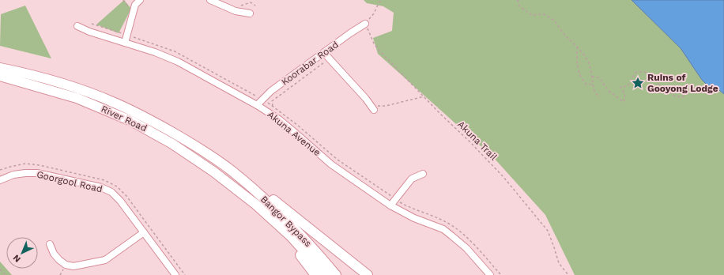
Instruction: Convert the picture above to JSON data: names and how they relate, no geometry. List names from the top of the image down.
{
  "streets": {
    "main road": ["River Road", "Bangor Bypass"],
    "street": ["Koorabar Road", "Akuna Avenue", "Goorgool Road"],
    "path": ["Akuna Trail"]
  },
  "crossings": [
    ["Koorabar Road", "Akuna Avenue"],
    ["Koorabar Road", "Akuna Trail"],
    ["River Road", "Bangor Bypass"]
  ],
  "places": {
    "place": ["Ruins of Gooyong Lodge"]
  },
  "north": "bottom left"
}
